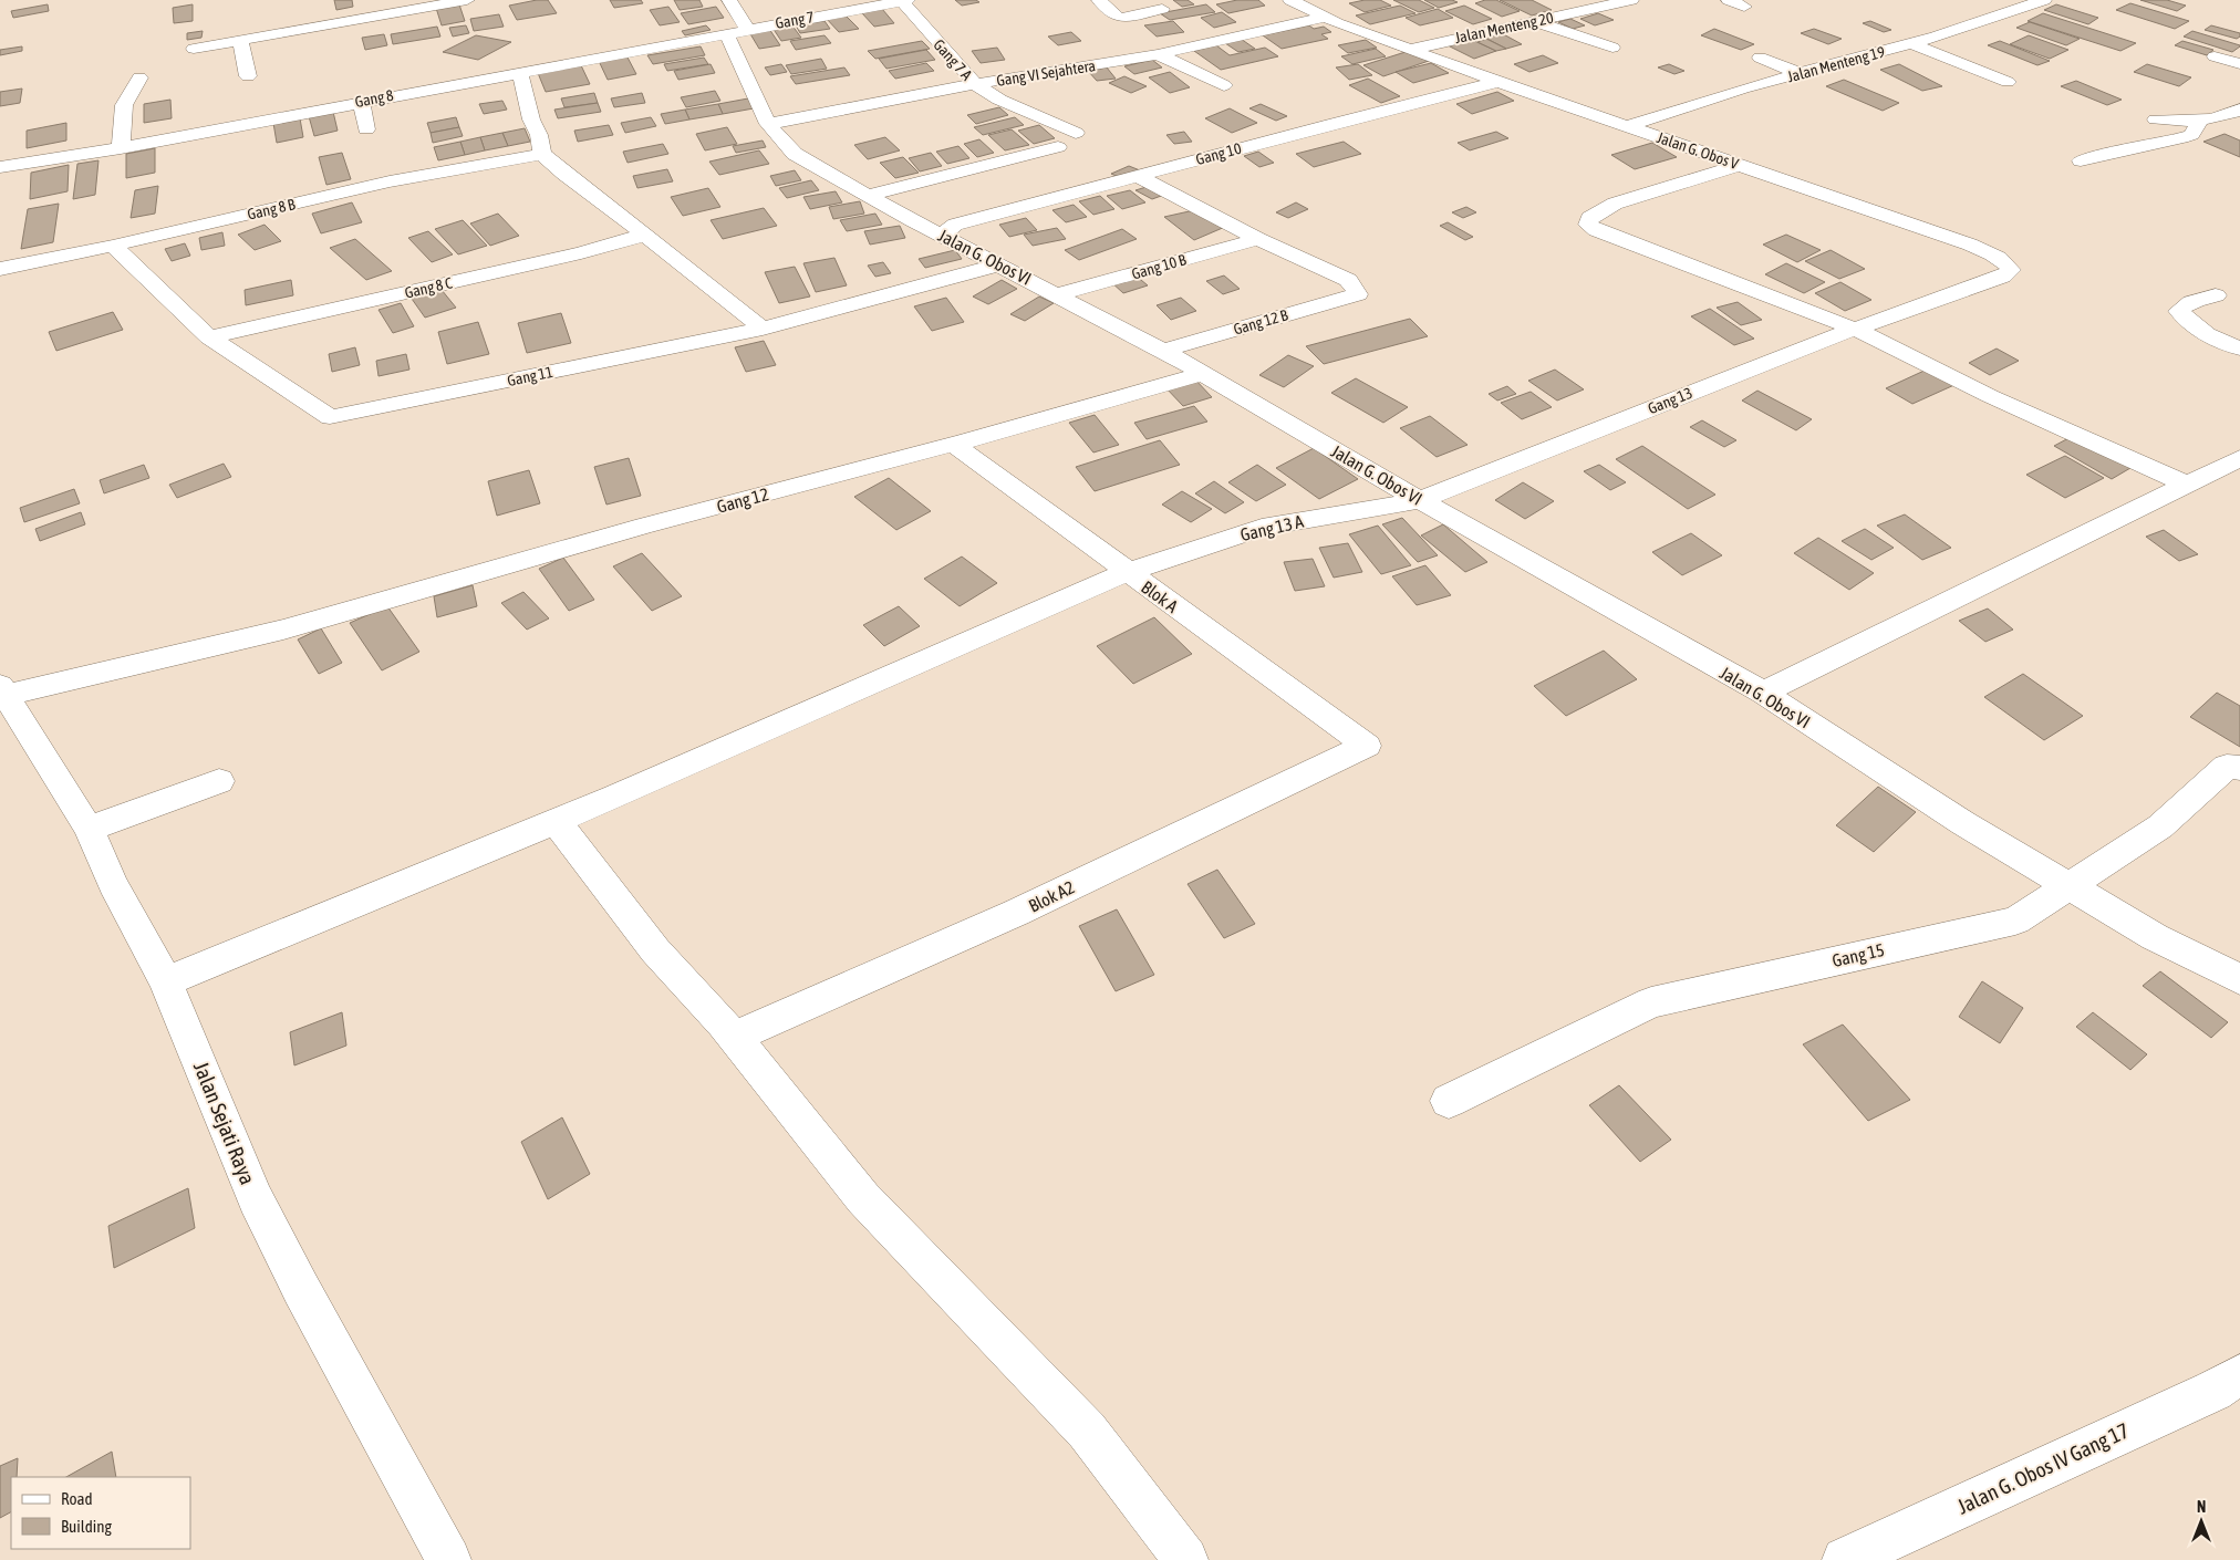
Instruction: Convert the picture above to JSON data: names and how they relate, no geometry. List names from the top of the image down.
{
  "streets": {
    "street": [
      "Gang 7",
      "Jalan Menteng 20",
      "Gang 7 A",
      "Jalan Menteng 19",
      "Gang VI Sejahtera",
      "Gang 8",
      "Jalan G. Obos V",
      "Gang 10",
      "Gang 8 B",
      "Jalan G. Obos VI",
      "Gang 10 B",
      "Gang 8 C",
      "Gang 12 B",
      "Gang 11",
      "Gang 13",
      "Gang 12",
      "Gang 13 A",
      "Blok A",
      "Blok A2",
      "Gang 15",
      "Jalan Sejati Raya",
      "Jalan G. Obos IV Gang 17"
    ]
  },
  "crossings": [
    ["Gang 7", "Gang 7 A"],
    ["Gang 7", "Gang 8"],
    ["Gang 7", "Jalan G. Obos VI"],
    ["Jalan Menteng 20", "Jalan G. Obos V"],
    ["Gang 7 A", "Gang VI Sejahtera"],
    ["Jalan Menteng 19", "Jalan G. Obos V"],
    ["Gang VI Sejahtera", "Jalan G. Obos V"],
    ["Gang VI Sejahtera", "Jalan G. Obos VI"],
    ["Gang 8", "Jalan G. Obos VI"],
    ["Jalan G. Obos V", "Gang 10"],
    ["Jalan G. Obos V", "Gang 13"],
    ["Gang 10", "Jalan G. Obos VI"],
    ["Gang 8 B", "Gang 11"],
    ["Jalan G. Obos VI", "Gang 10 B"],
    ["Jalan G. Obos VI", "Gang 12 B"],
    ["Jalan G. Obos VI", "Gang 11"],
    ["Jalan G. Obos VI", "Gang 13"],
    ["Jalan G. Obos VI", "Gang 12"],
    ["Jalan G. Obos VI", "Gang 13 A"],
    ["Jalan G. Obos VI", "Gang 15"],
    ["Gang 10 B", "Gang 12 B"],
    ["Gang 8 C", "Gang 11"],
    ["Gang 13", "Gang 13 A"],
    ["Gang 12", "Blok A"],
    ["Gang 12", "Jalan Sejati Raya"],
    ["Gang 13 A", "Blok A"],
    ["Gang 13 A", "Jalan Sejati Raya"],
    ["Blok A", "Blok A2"]
  ],
  "legend": ["Road", "Building"],
  "north": "top"
}
